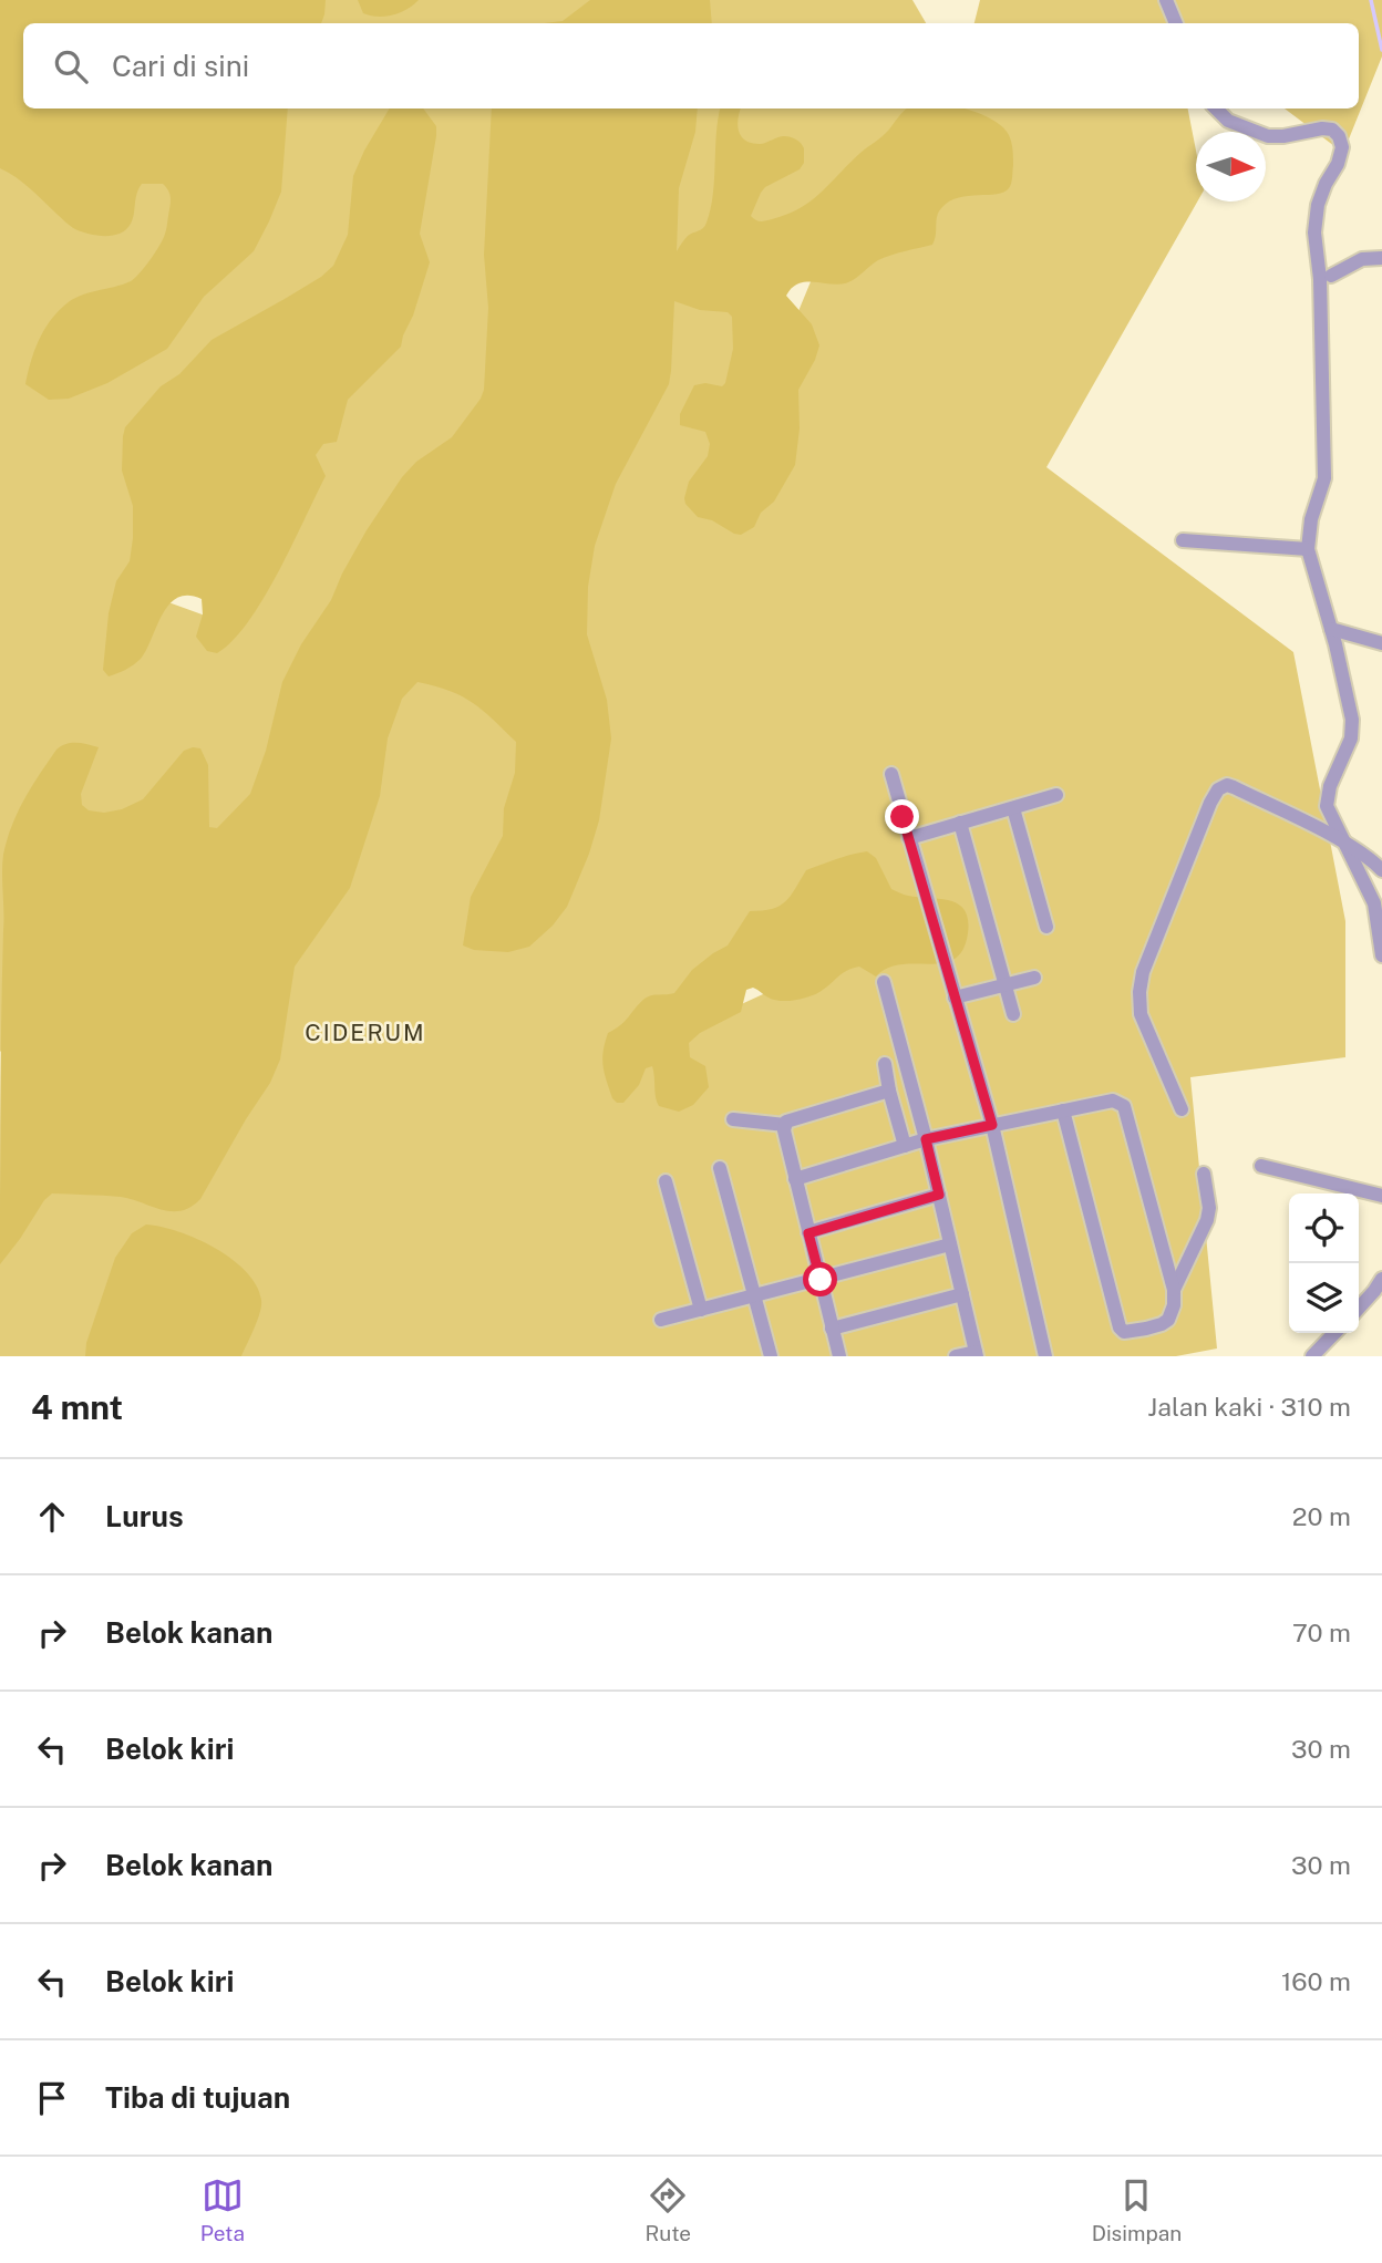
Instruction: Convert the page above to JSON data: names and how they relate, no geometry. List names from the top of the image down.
{
  "districts": ["CIDERUM"],
  "north": "right",
  "page": {
    "search": "Cari di sini",
    "heading": ["4 mnt", "Jalan kaki · 310 m"],
    "list": [
      ["Lurus", "20 m"],
      ["Belok kanan", "70 m"],
      ["Belok kiri", "30 m"],
      ["Belok kanan", "30 m"],
      ["Belok kiri", "160 m"],
      "Tiba di tujuan"
    ],
    "nav": ["Peta", "Rute", "Disimpan"]
  }
}
